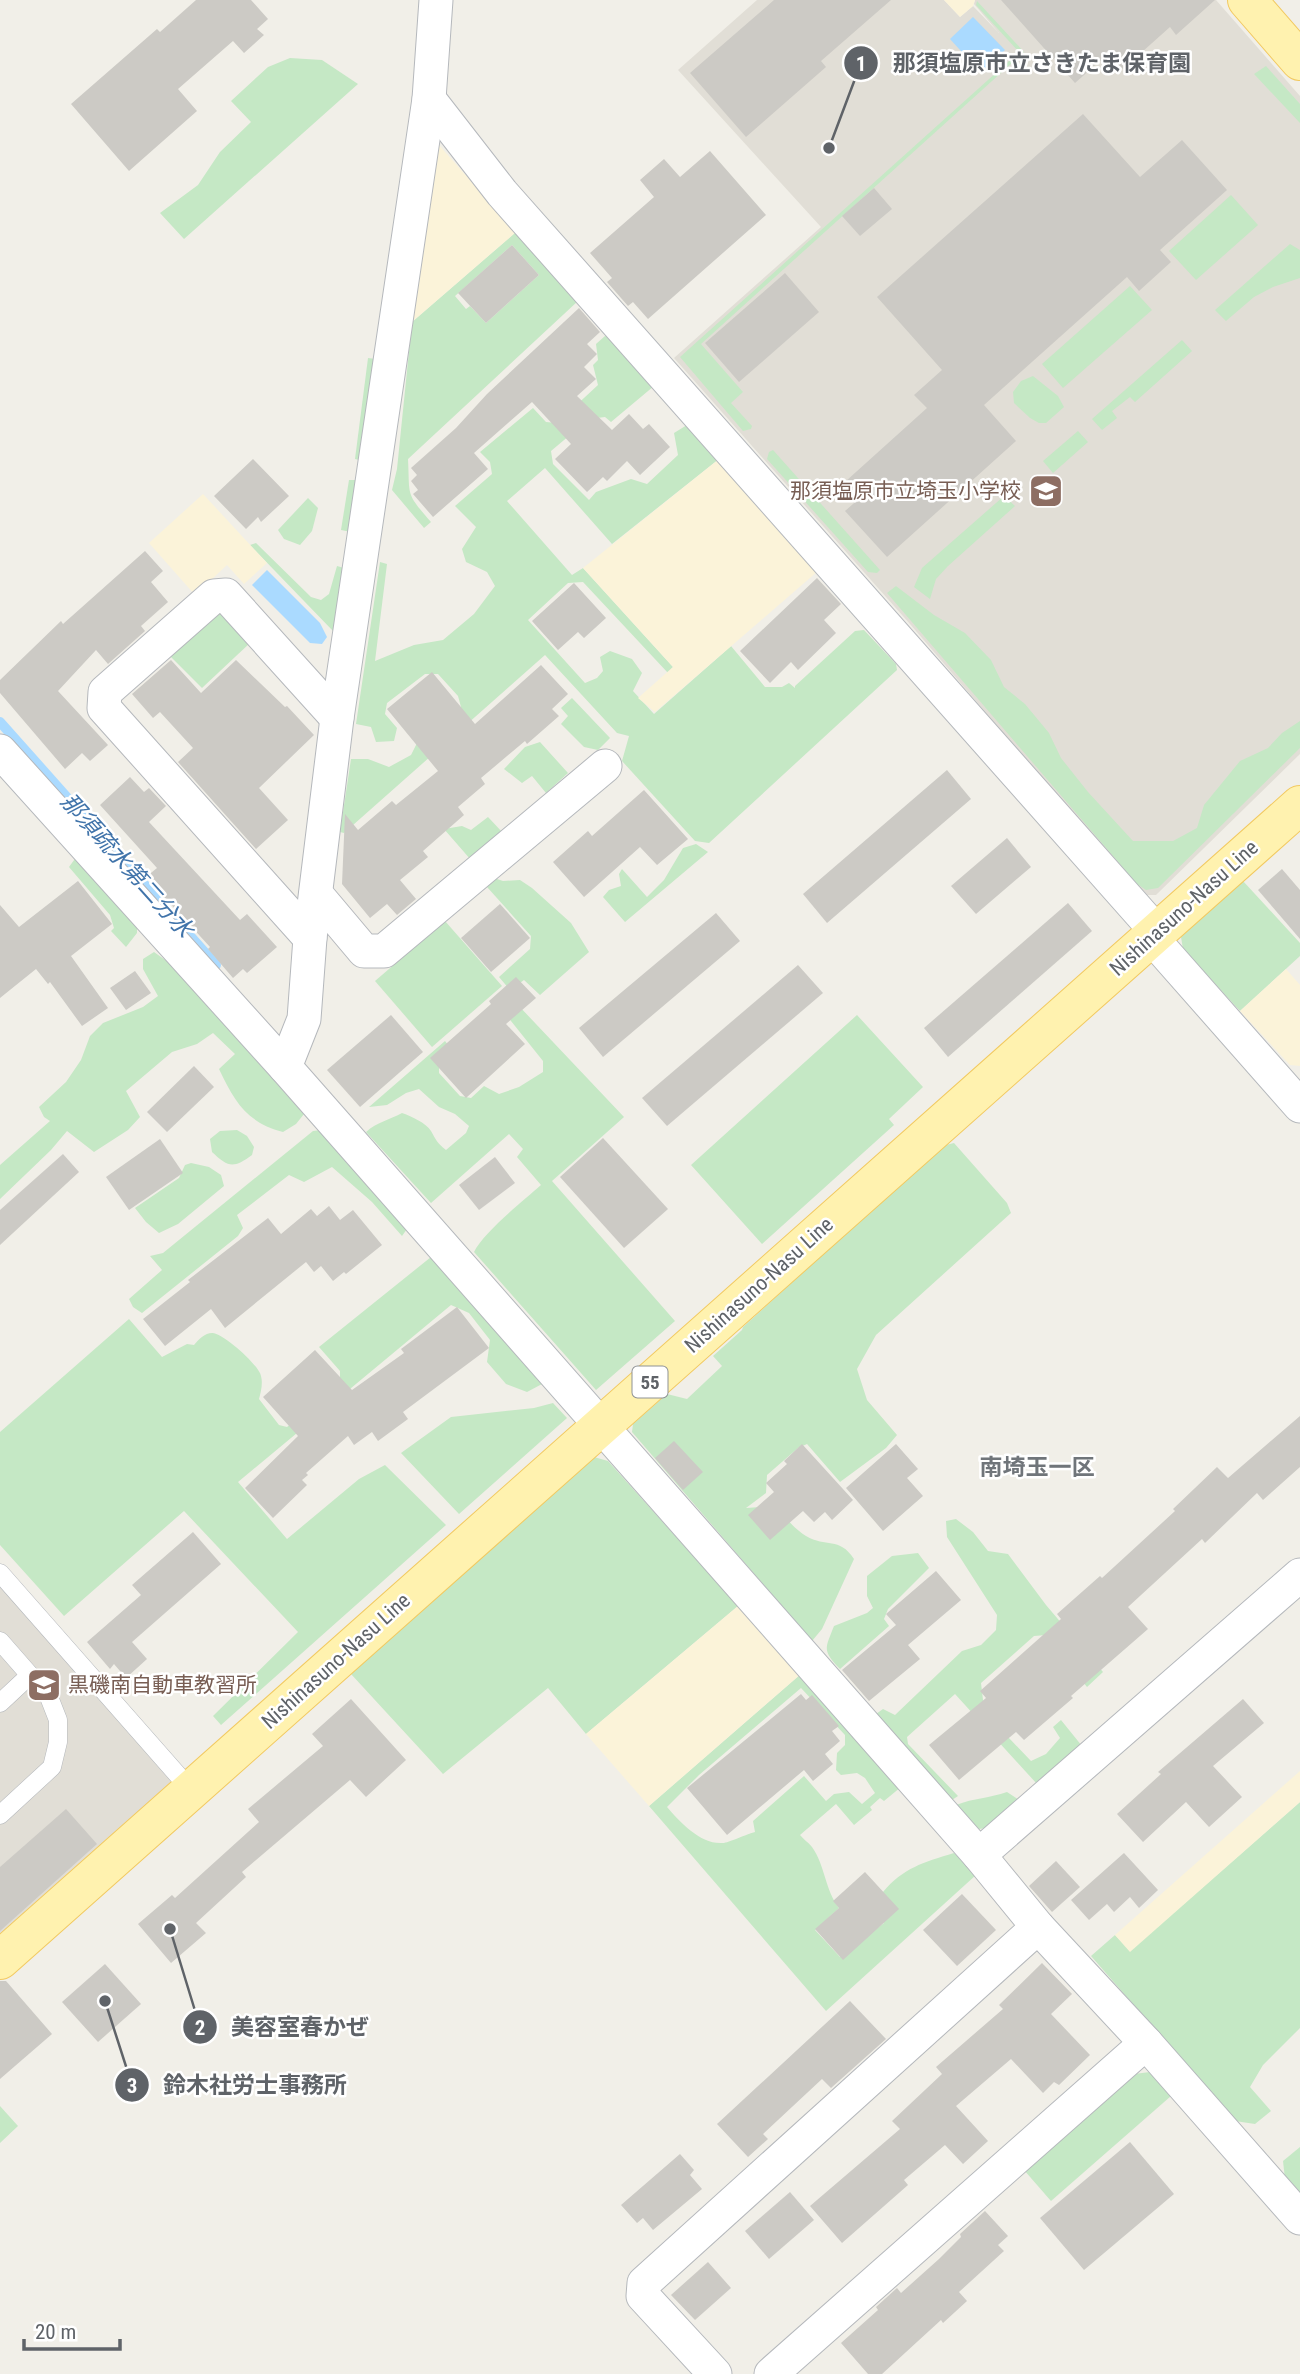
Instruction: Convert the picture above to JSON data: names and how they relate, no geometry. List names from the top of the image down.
{
  "streets": {
    "main road": ["Nishinasuno-Nasu Line", "55"]
  },
  "districts": ["南埼玉一区"],
  "water": ["那須疏水第二分水"],
  "places": {
    "other": ["那須塩原市立さきたま保育園", "美容室春かぜ", "鈴木社労士事務所"],
    "school or university": ["那須塩原市立埼玉小学校", "黒磯南自動車教習所"]
  },
  "scale_bar": "20 m"
}
